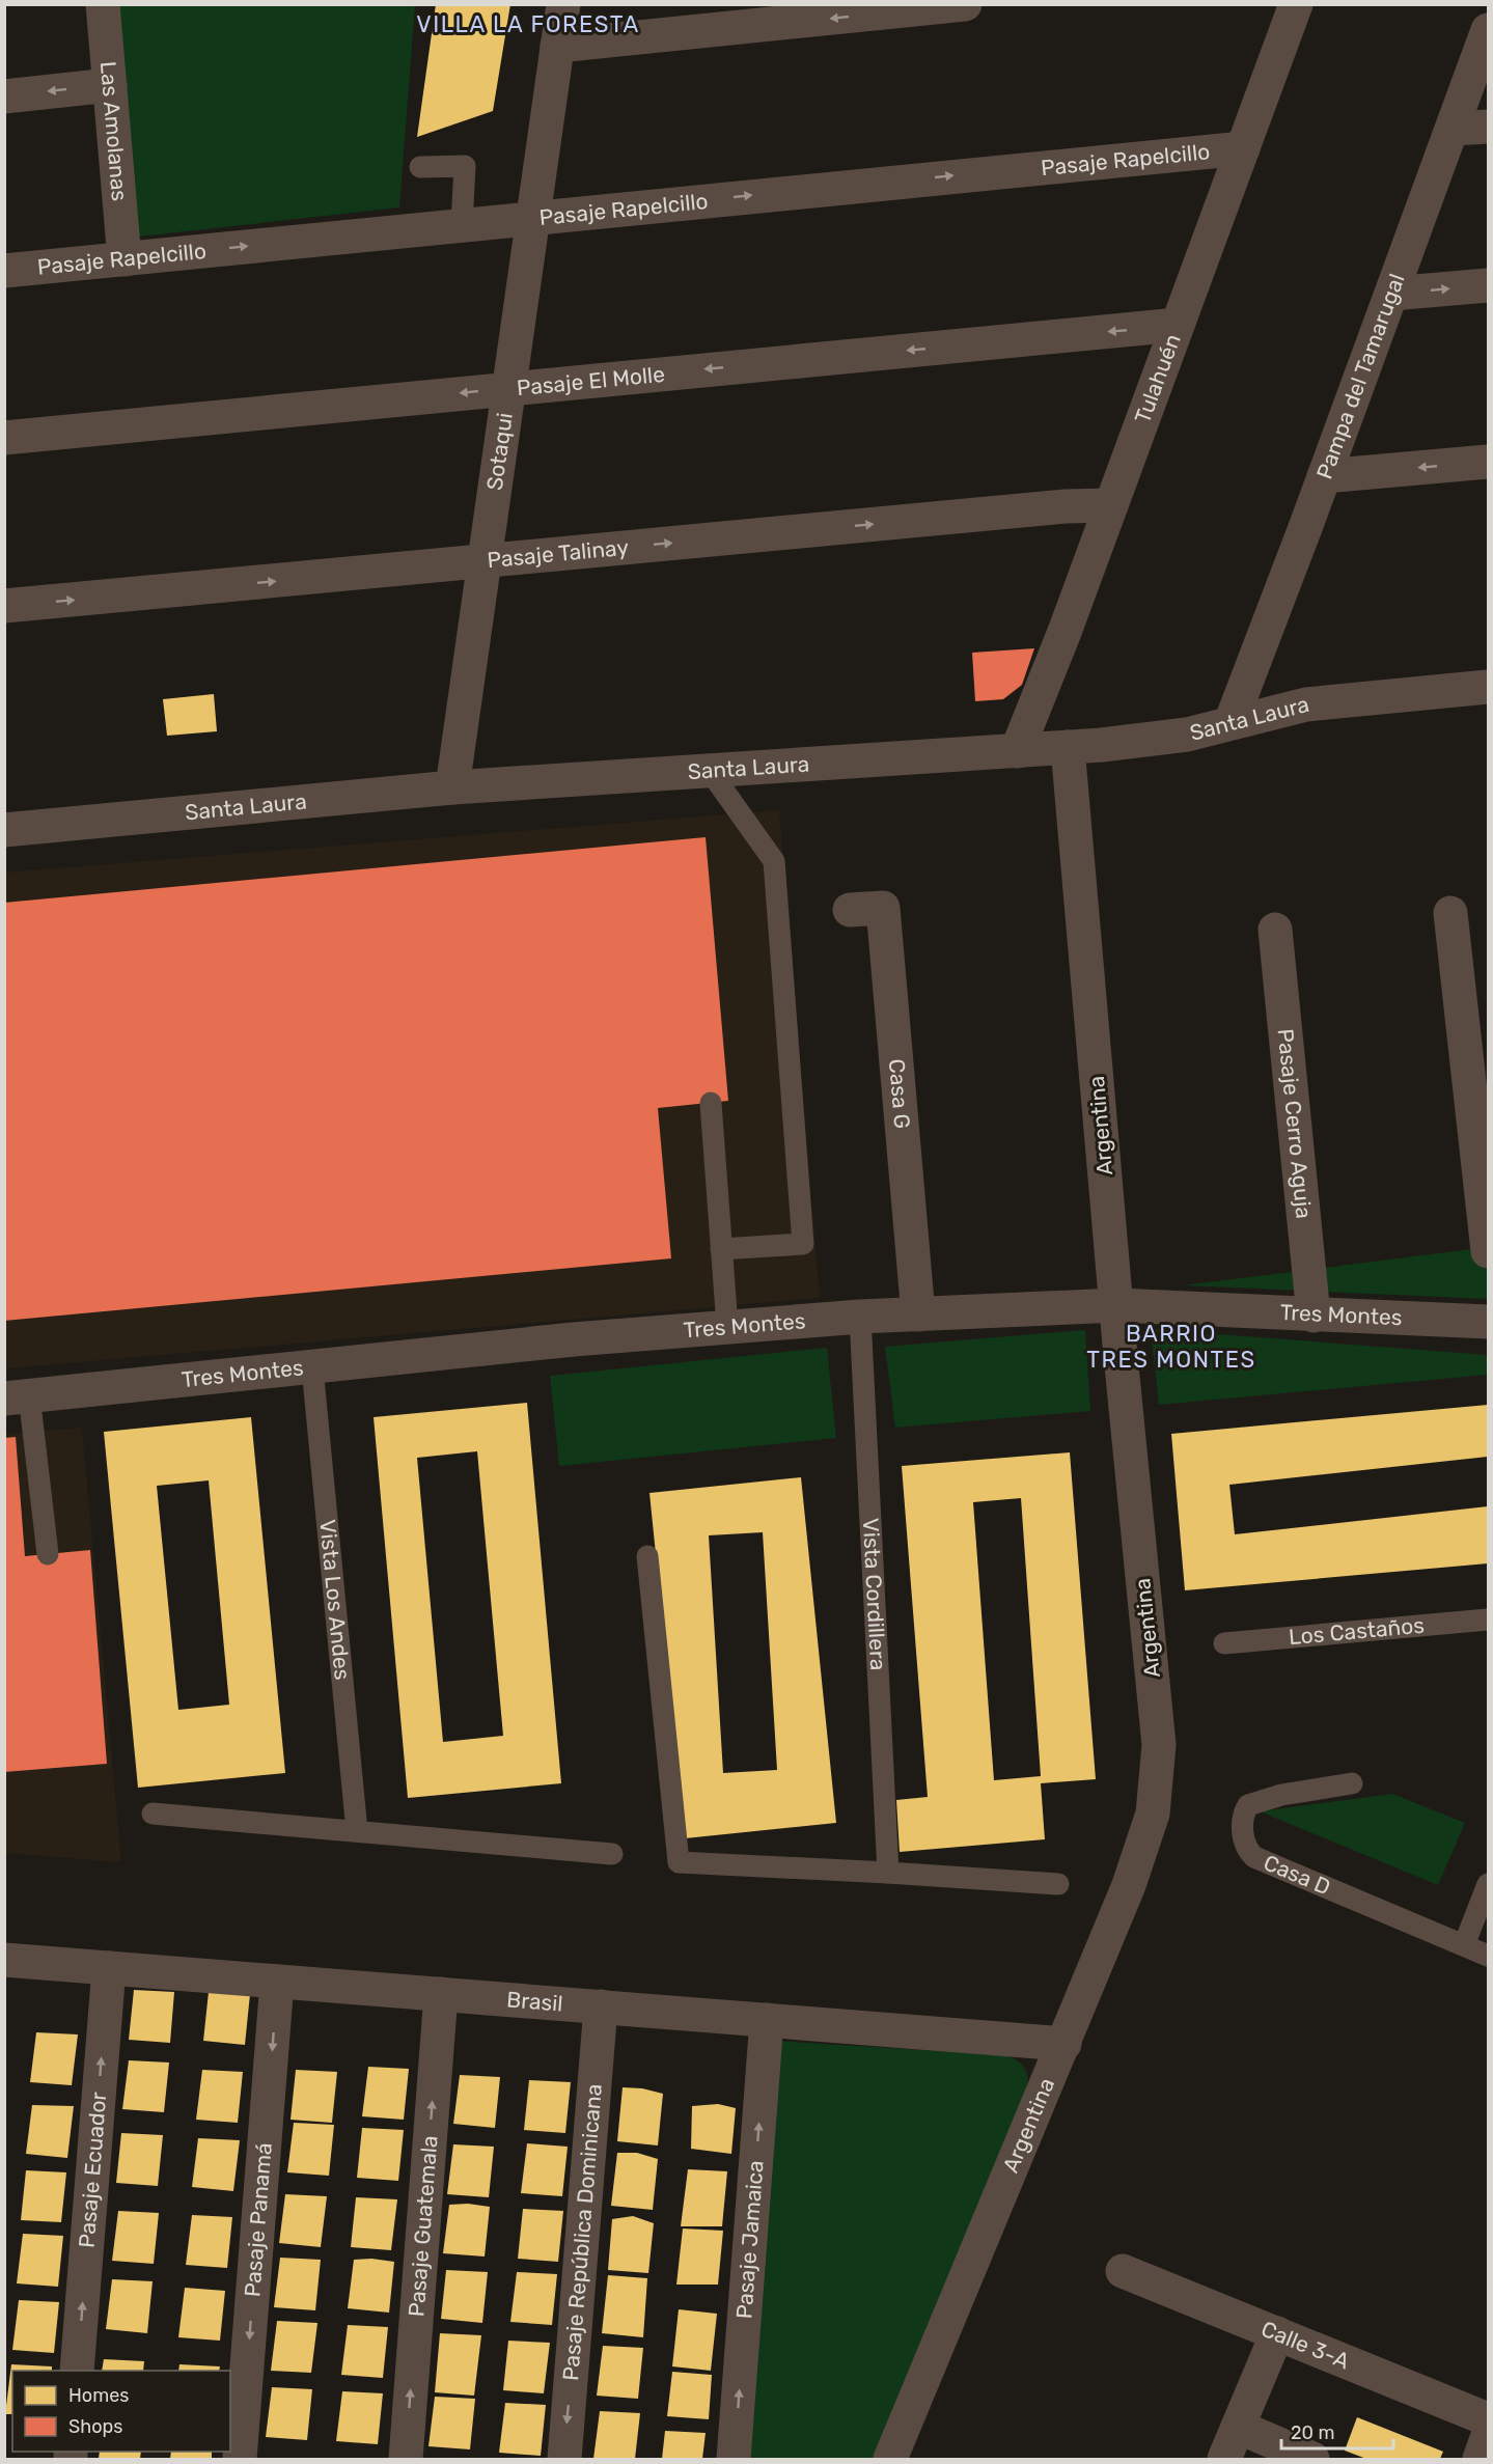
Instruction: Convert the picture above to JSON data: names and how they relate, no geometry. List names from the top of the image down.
{
  "streets": {
    "street": [
      "Las Amolanas",
      "Pasaje Rapelcillo",
      "Pampa del Tamarugal",
      "Tulahuén",
      "Pasaje El Molle",
      "Sotaqui",
      "Pasaje Talinay",
      "Santa Laura",
      "Casa G",
      "Pasaje Cerro Aguja",
      "Argentina",
      "Tres Montes",
      "Brasil",
      "Pasaje Ecuador",
      "Pasaje Panamá",
      "Pasaje Guatemala",
      "Pasaje República Dominicana",
      "Pasaje Jamaica",
      "Calle 3-A"
    ],
    "lane": [
      "Vista Cordillera",
      "Vista Los Andes",
      "Los Castaños",
      "Casa D"
    ]
  },
  "crossings": [
    ["Las Amolanas", "Pasaje Rapelcillo"],
    ["Pasaje Rapelcillo", "Tulahuén"],
    ["Pasaje Rapelcillo", "Sotaqui"],
    ["Pampa del Tamarugal", "Santa Laura"],
    ["Tulahuén", "Pasaje El Molle"],
    ["Tulahuén", "Pasaje Talinay"],
    ["Tulahuén", "Santa Laura"],
    ["Pasaje El Molle", "Sotaqui"],
    ["Sotaqui", "Pasaje Talinay"],
    ["Sotaqui", "Santa Laura"],
    ["Santa Laura", "Argentina"],
    ["Casa G", "Tres Montes"],
    ["Pasaje Cerro Aguja", "Tres Montes"],
    ["Argentina", "Tres Montes"],
    ["Argentina", "Brasil"],
    ["Tres Montes", "Vista Cordillera"],
    ["Tres Montes", "Vista Los Andes"],
    ["Brasil", "Pasaje Ecuador"],
    ["Brasil", "Pasaje Panamá"],
    ["Brasil", "Pasaje Guatemala"],
    ["Brasil", "Pasaje República Dominicana"],
    ["Brasil", "Pasaje Jamaica"]
  ],
  "one_way": [
    "Pasaje El Molle",
    "Pasaje Talinay",
    "Pasaje Ecuador",
    "Pasaje Panamá",
    "Pasaje Guatemala",
    "Pasaje República Dominicana",
    "Pasaje Jamaica"
  ],
  "districts": ["VILLA LA FORESTA", "BARRIO TRES MONTES"],
  "legend": ["Homes", "Shops"],
  "scale_bar": "20 m"
}
